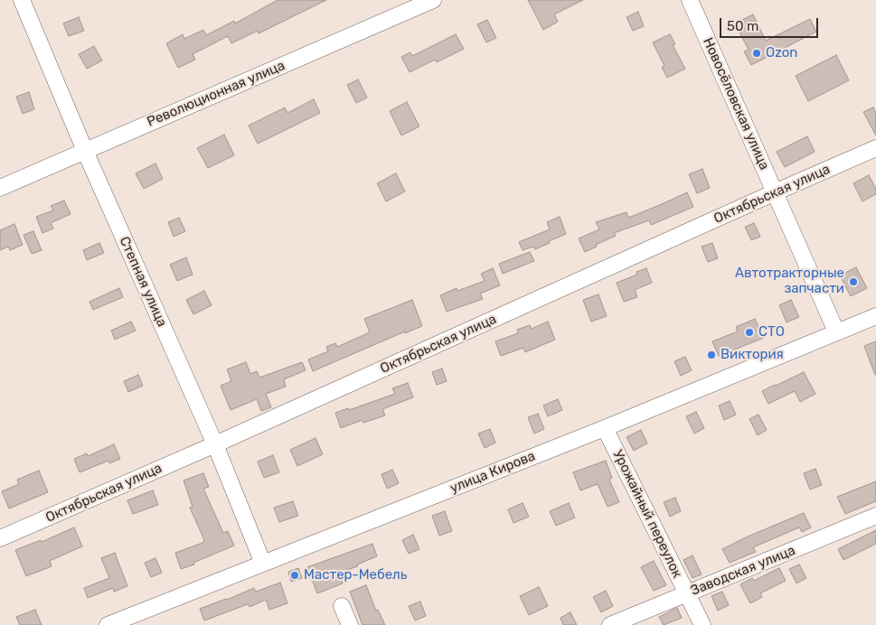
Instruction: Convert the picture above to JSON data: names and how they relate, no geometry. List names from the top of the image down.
{
  "streets": {
    "street": [
      "Революционная улица",
      "Новосёловская улица",
      "Октябрьская улица",
      "Степная улица",
      "улица Кирова",
      "Урожайный переулок",
      "Заводская улица"
    ]
  },
  "crossings": [
    ["Революционная улица", "Степная улица"],
    ["Новосёловская улица", "Октябрьская улица"],
    ["Новосёловская улица", "улица Кирова"],
    ["Октябрьская улица", "Степная улица"],
    ["Степная улица", "улица Кирова"],
    ["улица Кирова", "Урожайный переулок"],
    ["Урожайный переулок", "Заводская улица"]
  ],
  "places": [
    "Ozon",
    "Автотракторные запчасти",
    "СТО",
    "Виктория",
    "Мастер-Мебель"
  ],
  "scale_bar": "50 m"
}
